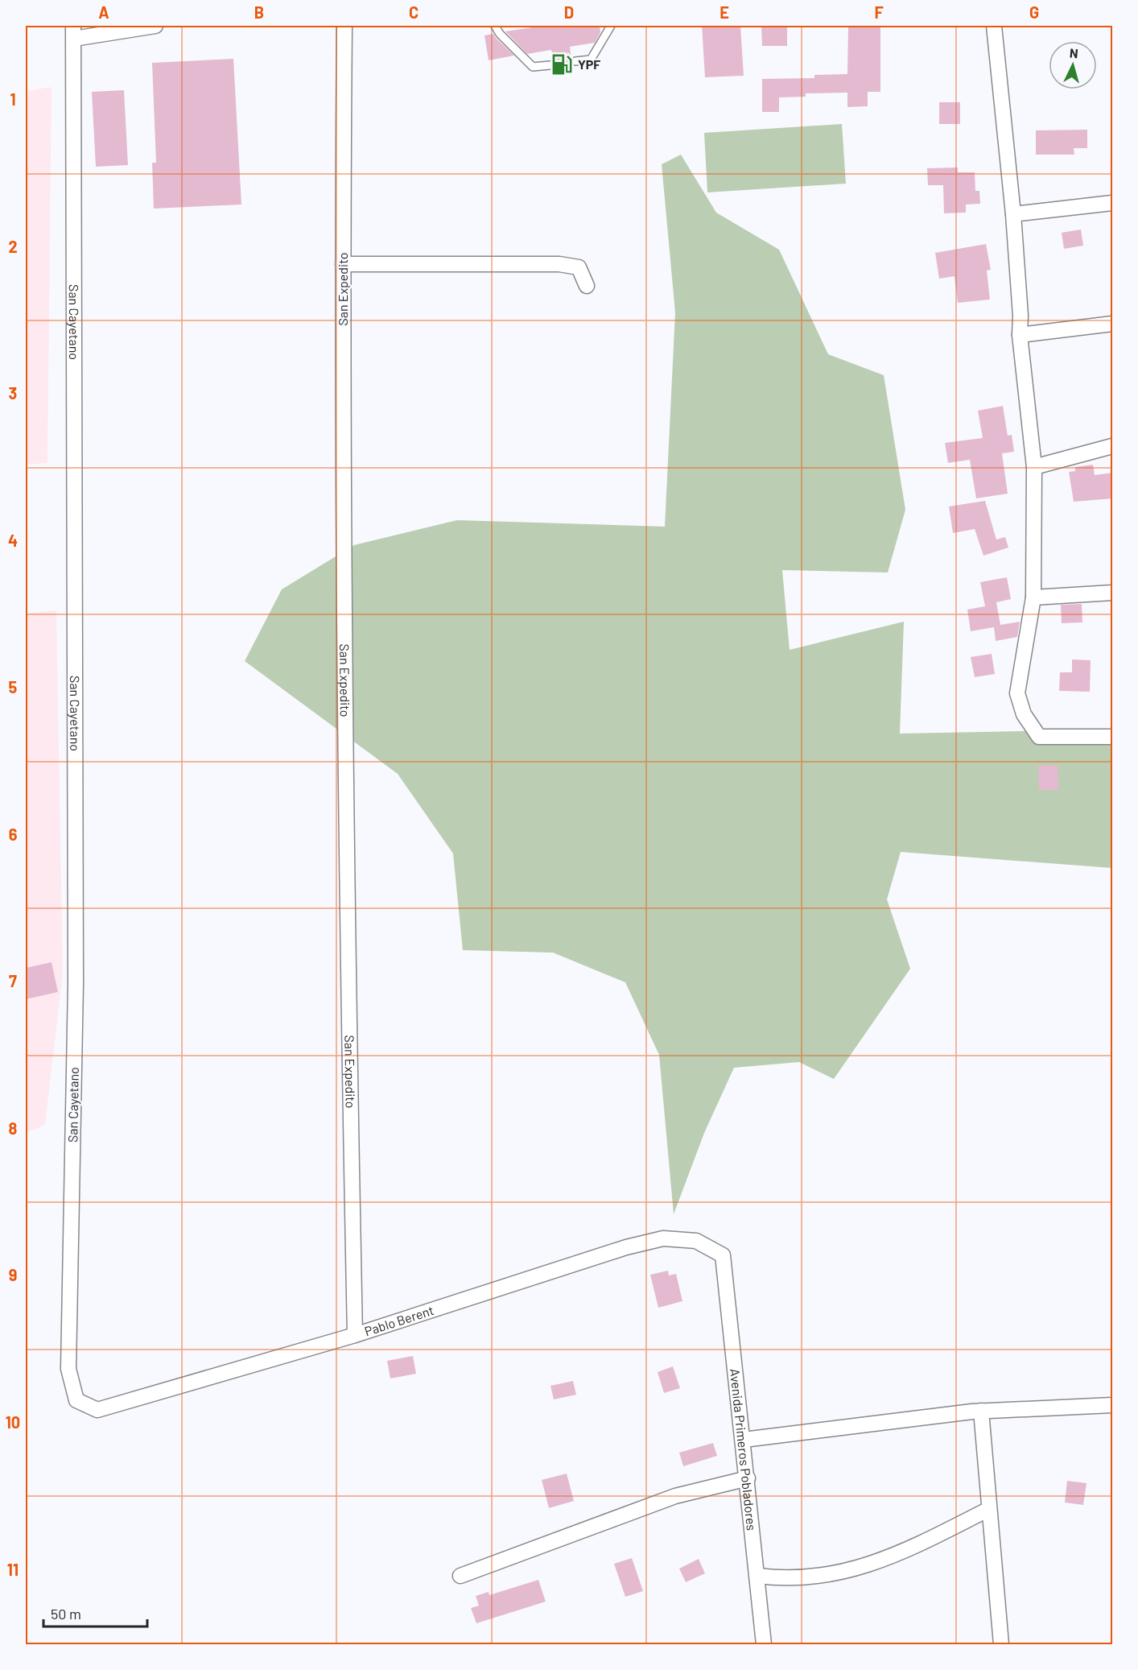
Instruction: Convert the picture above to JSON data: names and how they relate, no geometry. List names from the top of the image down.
{
  "streets": {
    "street": [
      "San Expedito",
      "San Cayetano",
      "Pablo Berent",
      "Avenida Primeros Pobladores"
    ]
  },
  "crossings": [
    ["San Expedito", "Pablo Berent"],
    ["San Cayetano", "Pablo Berent"],
    ["Pablo Berent", "Avenida Primeros Pobladores"]
  ],
  "places": {
    "fuel station": ["YPF"]
  },
  "scale_bar": "50 m",
  "north": "top",
  "grid": {
    "columns": [
      "A",
      "B",
      "C",
      "D",
      "E",
      "F",
      "G"
    ],
    "rows": [
      "1",
      "2",
      "3",
      "4",
      "5",
      "6",
      "7",
      "8",
      "9",
      "10",
      "11"
    ]
  }
}
